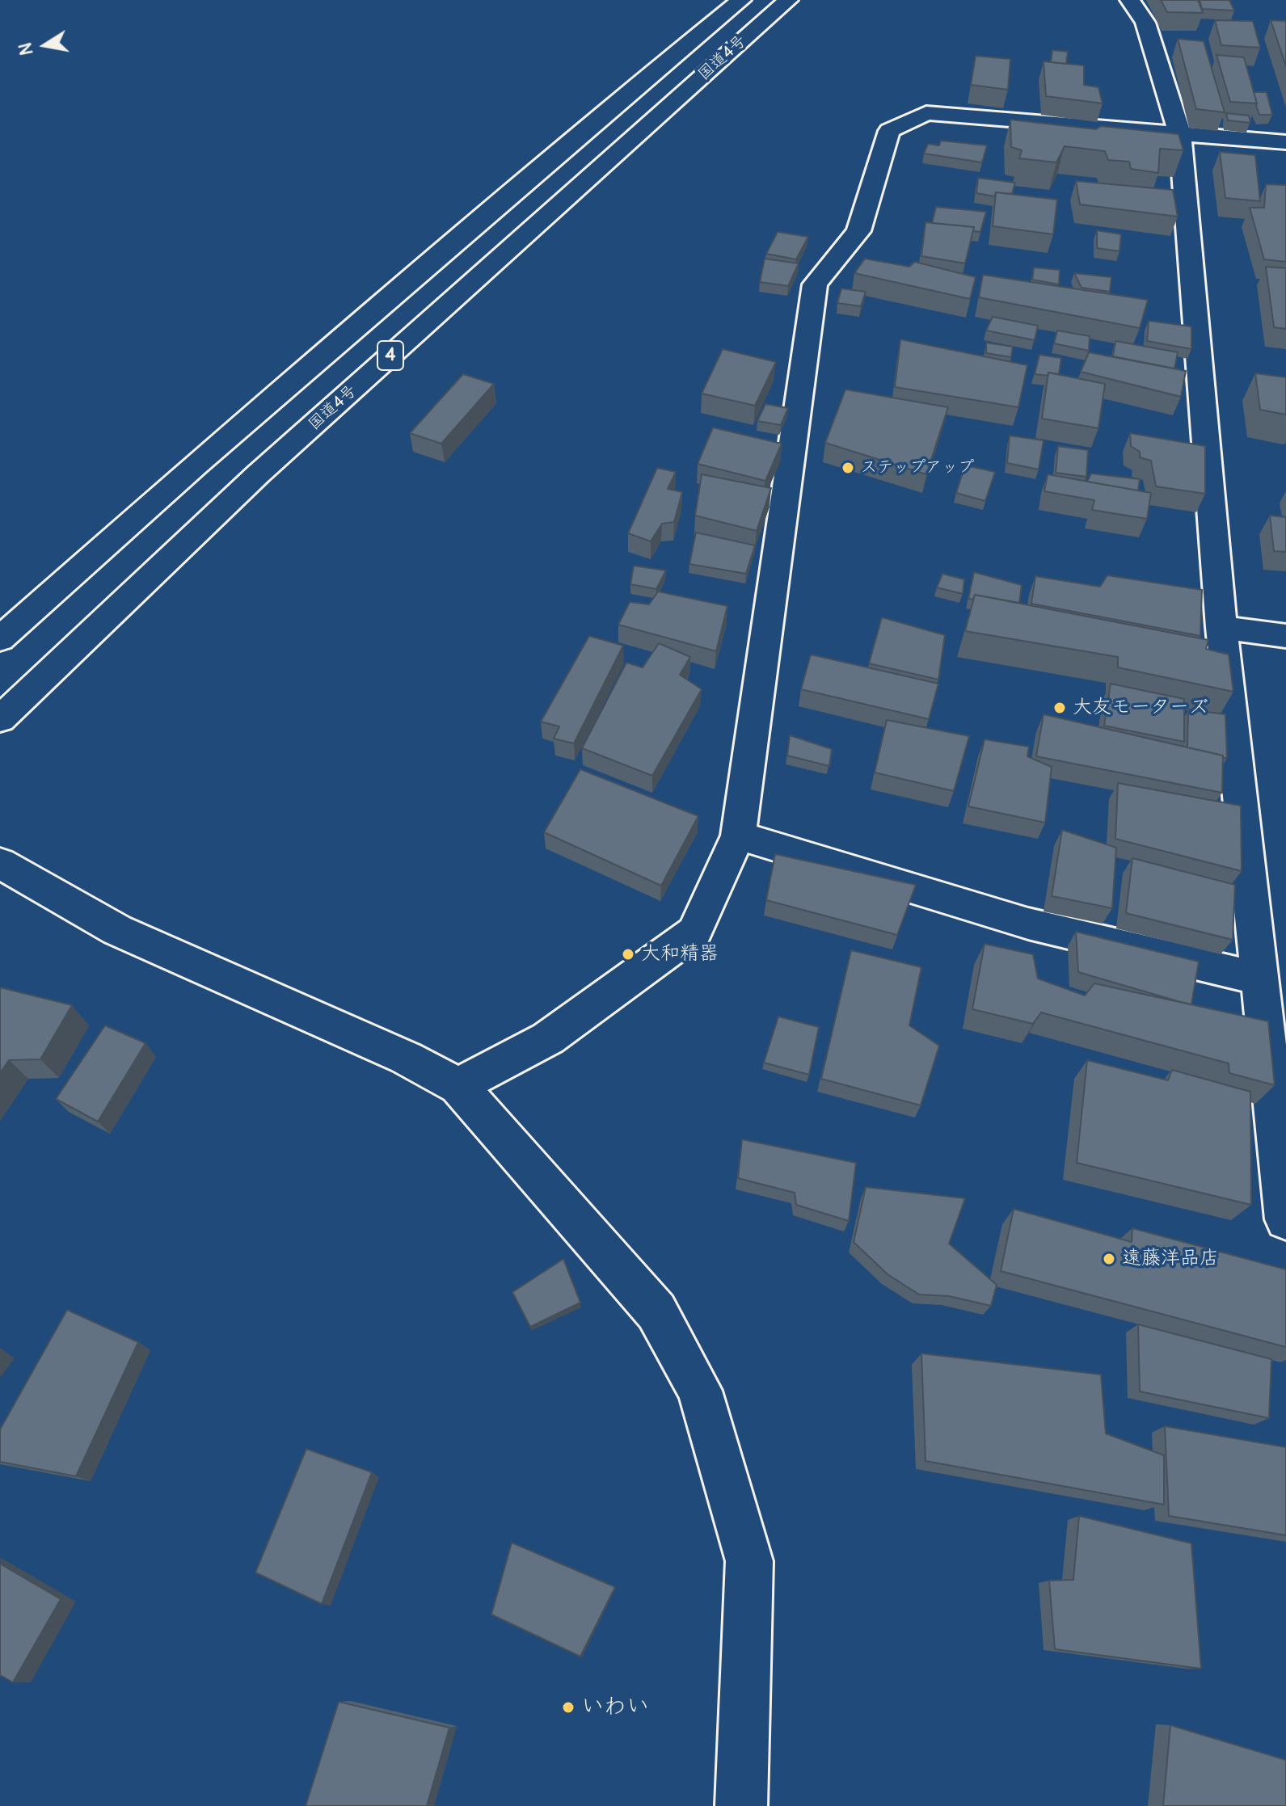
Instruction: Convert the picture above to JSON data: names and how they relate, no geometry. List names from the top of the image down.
{
  "streets": {
    "main road": ["国道4号", "4"]
  },
  "places": [
    "ステップアップ",
    "大友モーターズ",
    "大和精器",
    "遠藤洋品店",
    "いわい"
  ],
  "north": "left"
}
